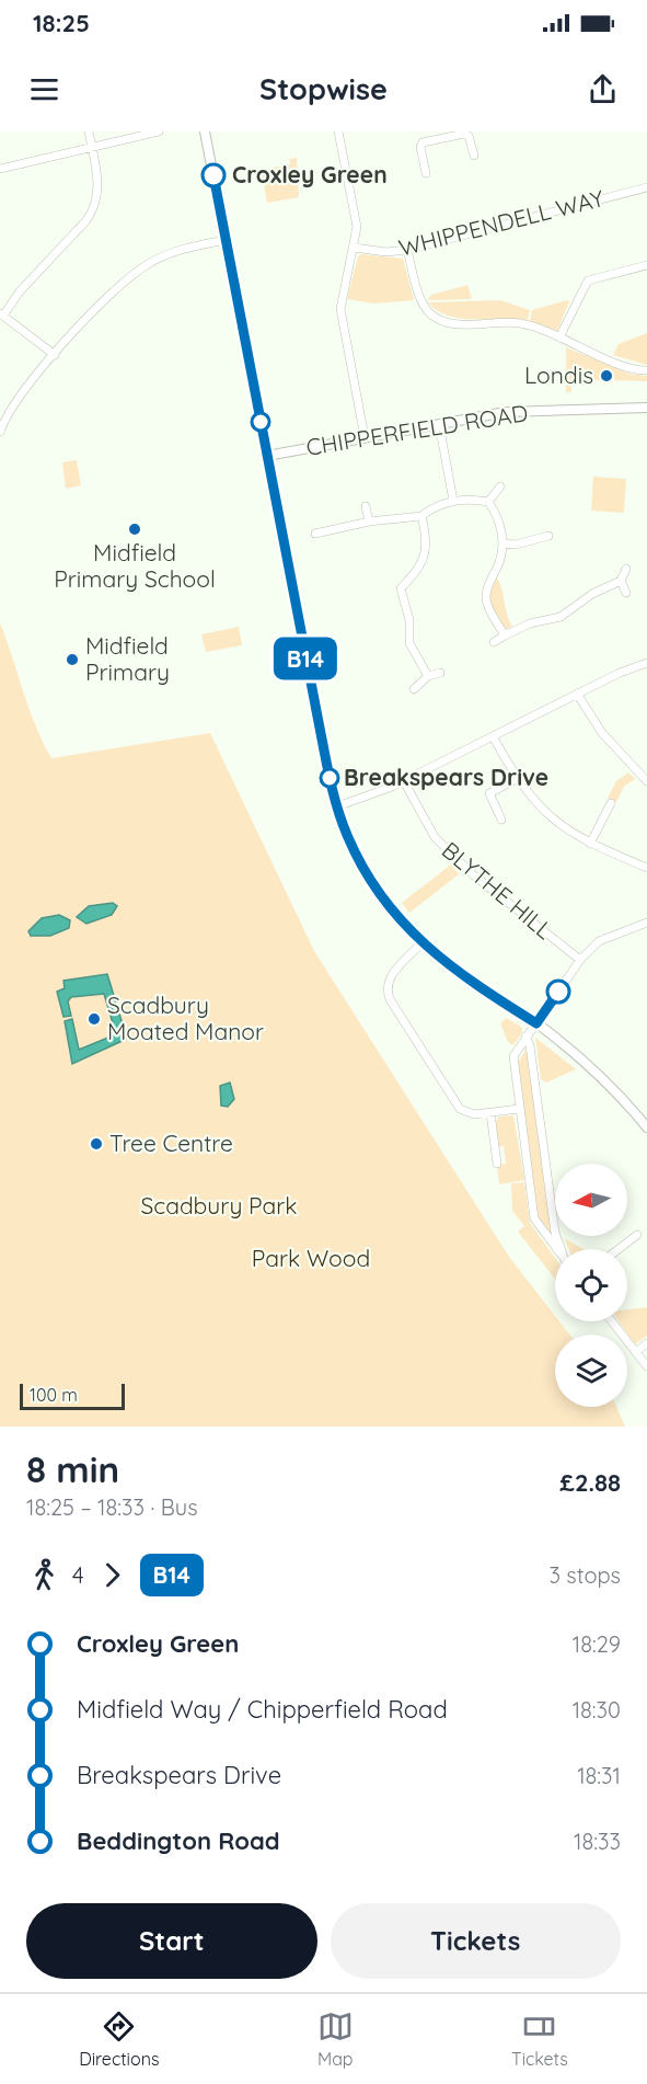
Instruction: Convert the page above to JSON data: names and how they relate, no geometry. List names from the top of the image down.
{
  "streets": {
    "street": ["WHIPPENDELL WAY", "CHIPPERFIELD ROAD", "BLYTHE HILL"]
  },
  "parks": ["Scadbury Park", "Park Wood"],
  "places": [
    "Croxley Green",
    "Londis",
    "Midfield Primary School",
    "Midfield Primary",
    "Breakspears Drive",
    "Scadbury Moated Manor",
    "Tree Centre"
  ],
  "lines": ["bus line B14"],
  "scale_bar": "100 m",
  "north": "left",
  "page": {
    "status": "18:25",
    "header": "Stopwise",
    "on_map": "B14",
    "scale": "100 m",
    "heading": ["8 min", "18:25 – 18:33 · Bus", "£2.88"],
    "legs": ["4", "B14", "3 stops"],
    "list": [
      {
        "name": "Croxley Green",
        "value": "18:29"
      },
      {
        "name": "Midfield Way / Chipperfield Road",
        "value": "18:30"
      },
      {
        "name": "Breakspears Drive",
        "value": "18:31"
      },
      {
        "name": "Beddington Road",
        "value": "18:33"
      }
    ],
    "buttons": ["Start", "Tickets"],
    "tabs": ["Directions", "Map", "Tickets"]
  }
}
